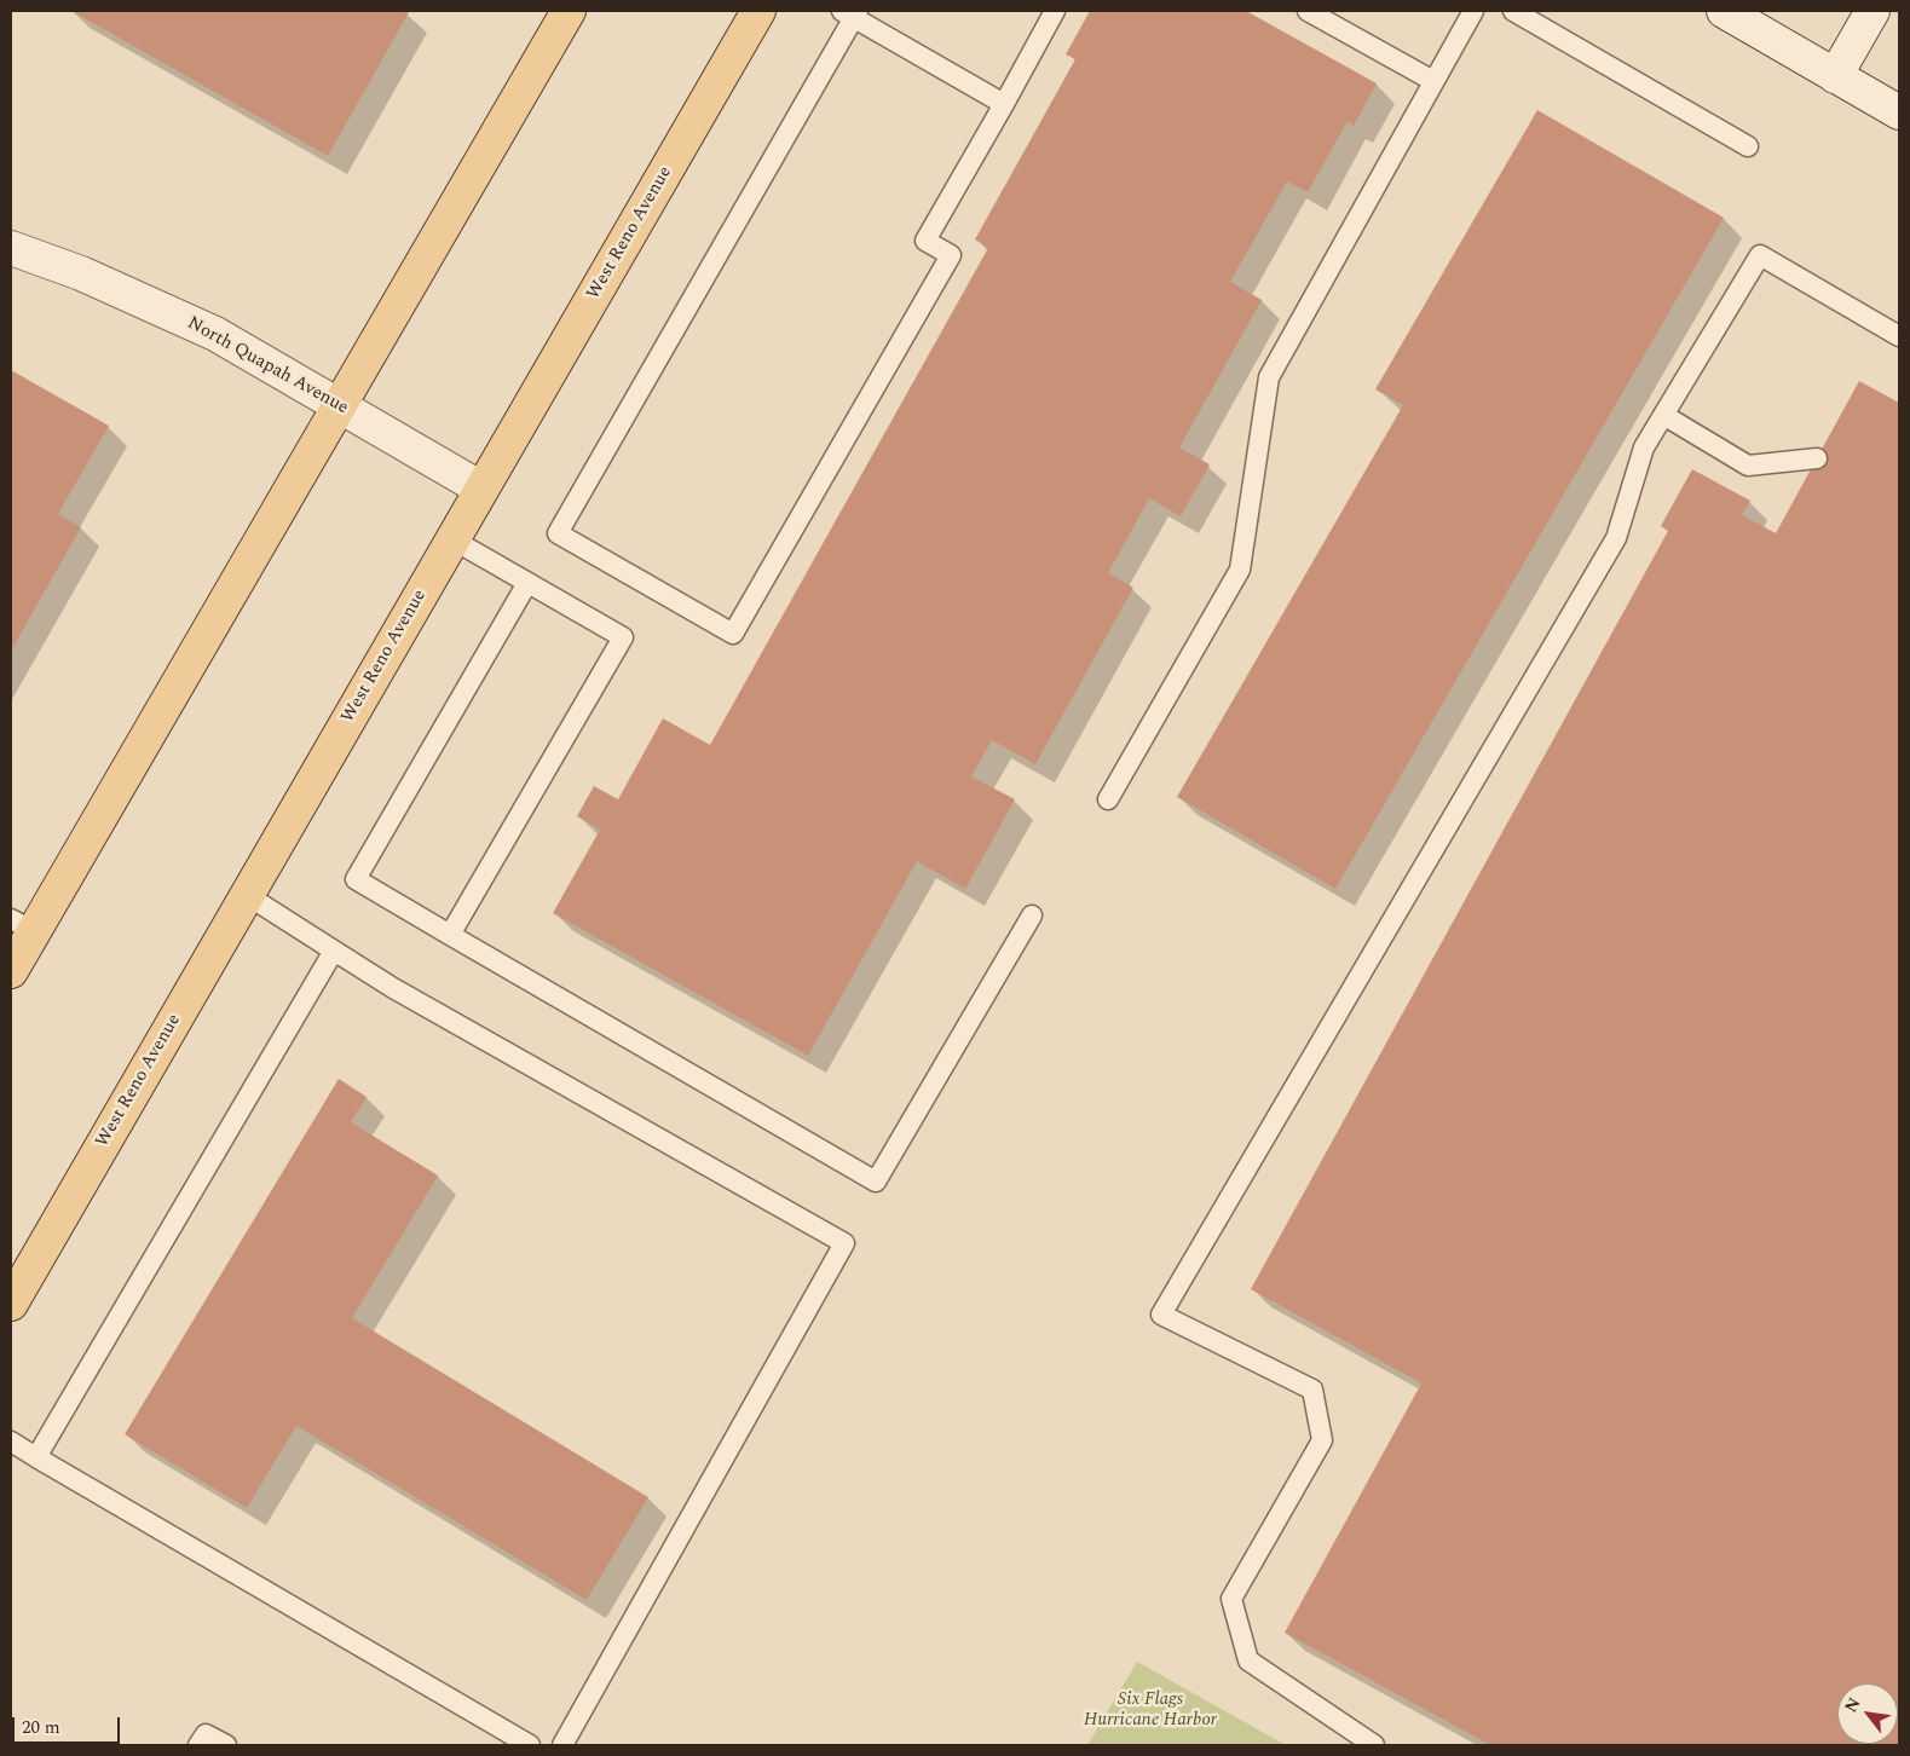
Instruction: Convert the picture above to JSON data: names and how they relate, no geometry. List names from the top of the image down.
{
  "streets": {
    "main road": ["West Reno Avenue"],
    "street": ["North Quapah Avenue"]
  },
  "crossings": [
    ["West Reno Avenue", "North Quapah Avenue"]
  ],
  "parks": ["Six Flags Hurricane Harbor"],
  "scale_bar": "20 m",
  "north": "top left"
}
